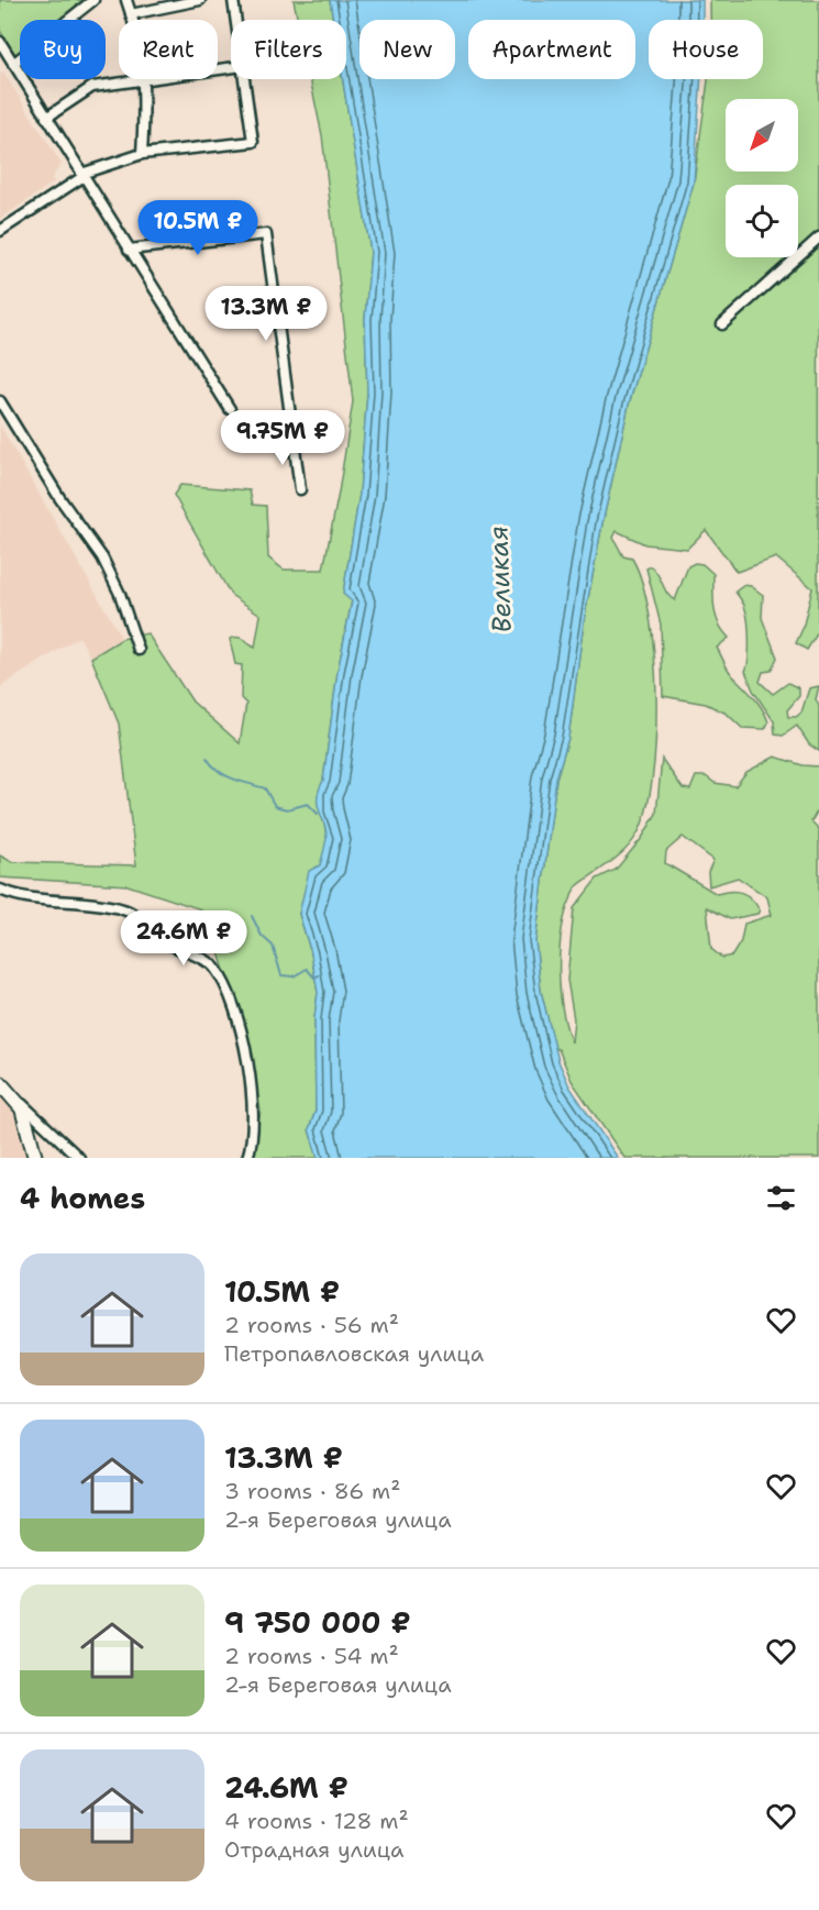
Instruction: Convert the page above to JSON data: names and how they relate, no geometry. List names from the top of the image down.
{
  "water": ["Великая"],
  "north": "bottom left",
  "page": {
    "chip": [
      "Buy",
      "Rent",
      "Filters",
      "New",
      "Apartment",
      "House"
    ],
    "price": [
      "10.5M ₽",
      "13.3M ₽",
      "9.75M ₽",
      "24.6M ₽"
    ],
    "heading": "4 homes",
    "list": [
      {
        "name": "10.5M ₽",
        "note": "2 rooms · 56 m² · Петропавловская улица"
      },
      {
        "name": "13.3M ₽",
        "note": "3 rooms · 86 m² · 2-я Береговая улица"
      },
      {
        "name": "9 750 000 ₽",
        "note": "2 rooms · 54 m² · 2-я Береговая улица"
      },
      {
        "name": "24.6M ₽",
        "note": "4 rooms · 128 m² · Отрадная улица"
      }
    ]
  }
}
